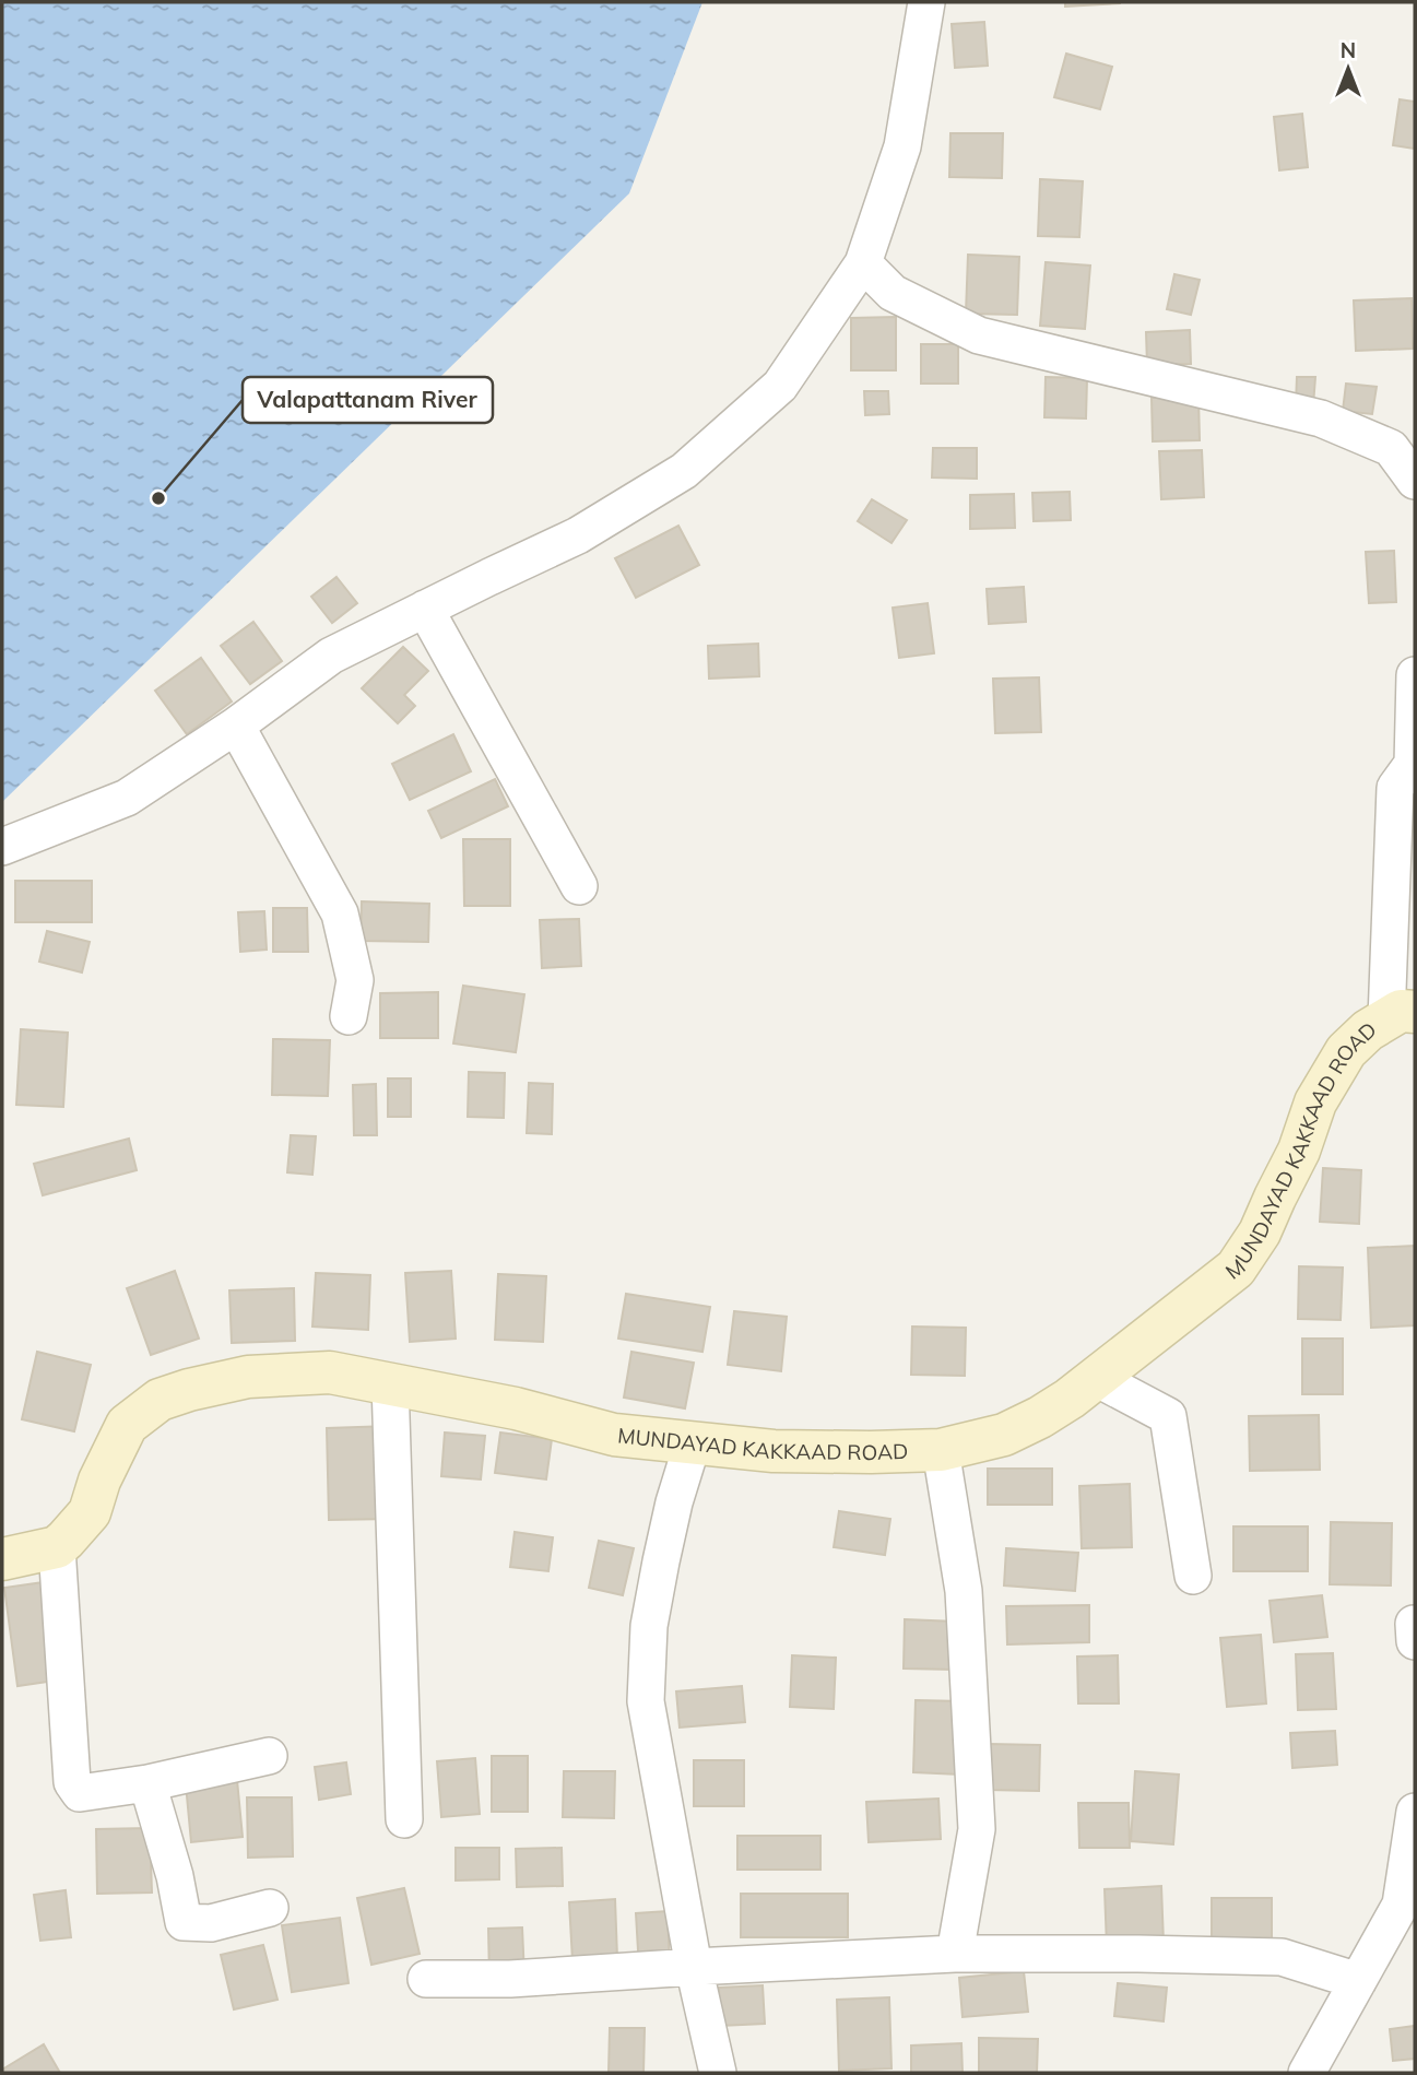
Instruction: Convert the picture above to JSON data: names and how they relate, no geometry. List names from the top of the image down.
{
  "streets": {
    "main road": ["MUNDAYAD KAKKAAD ROAD"]
  },
  "places": ["Valapattanam River"],
  "north": "top"
}
